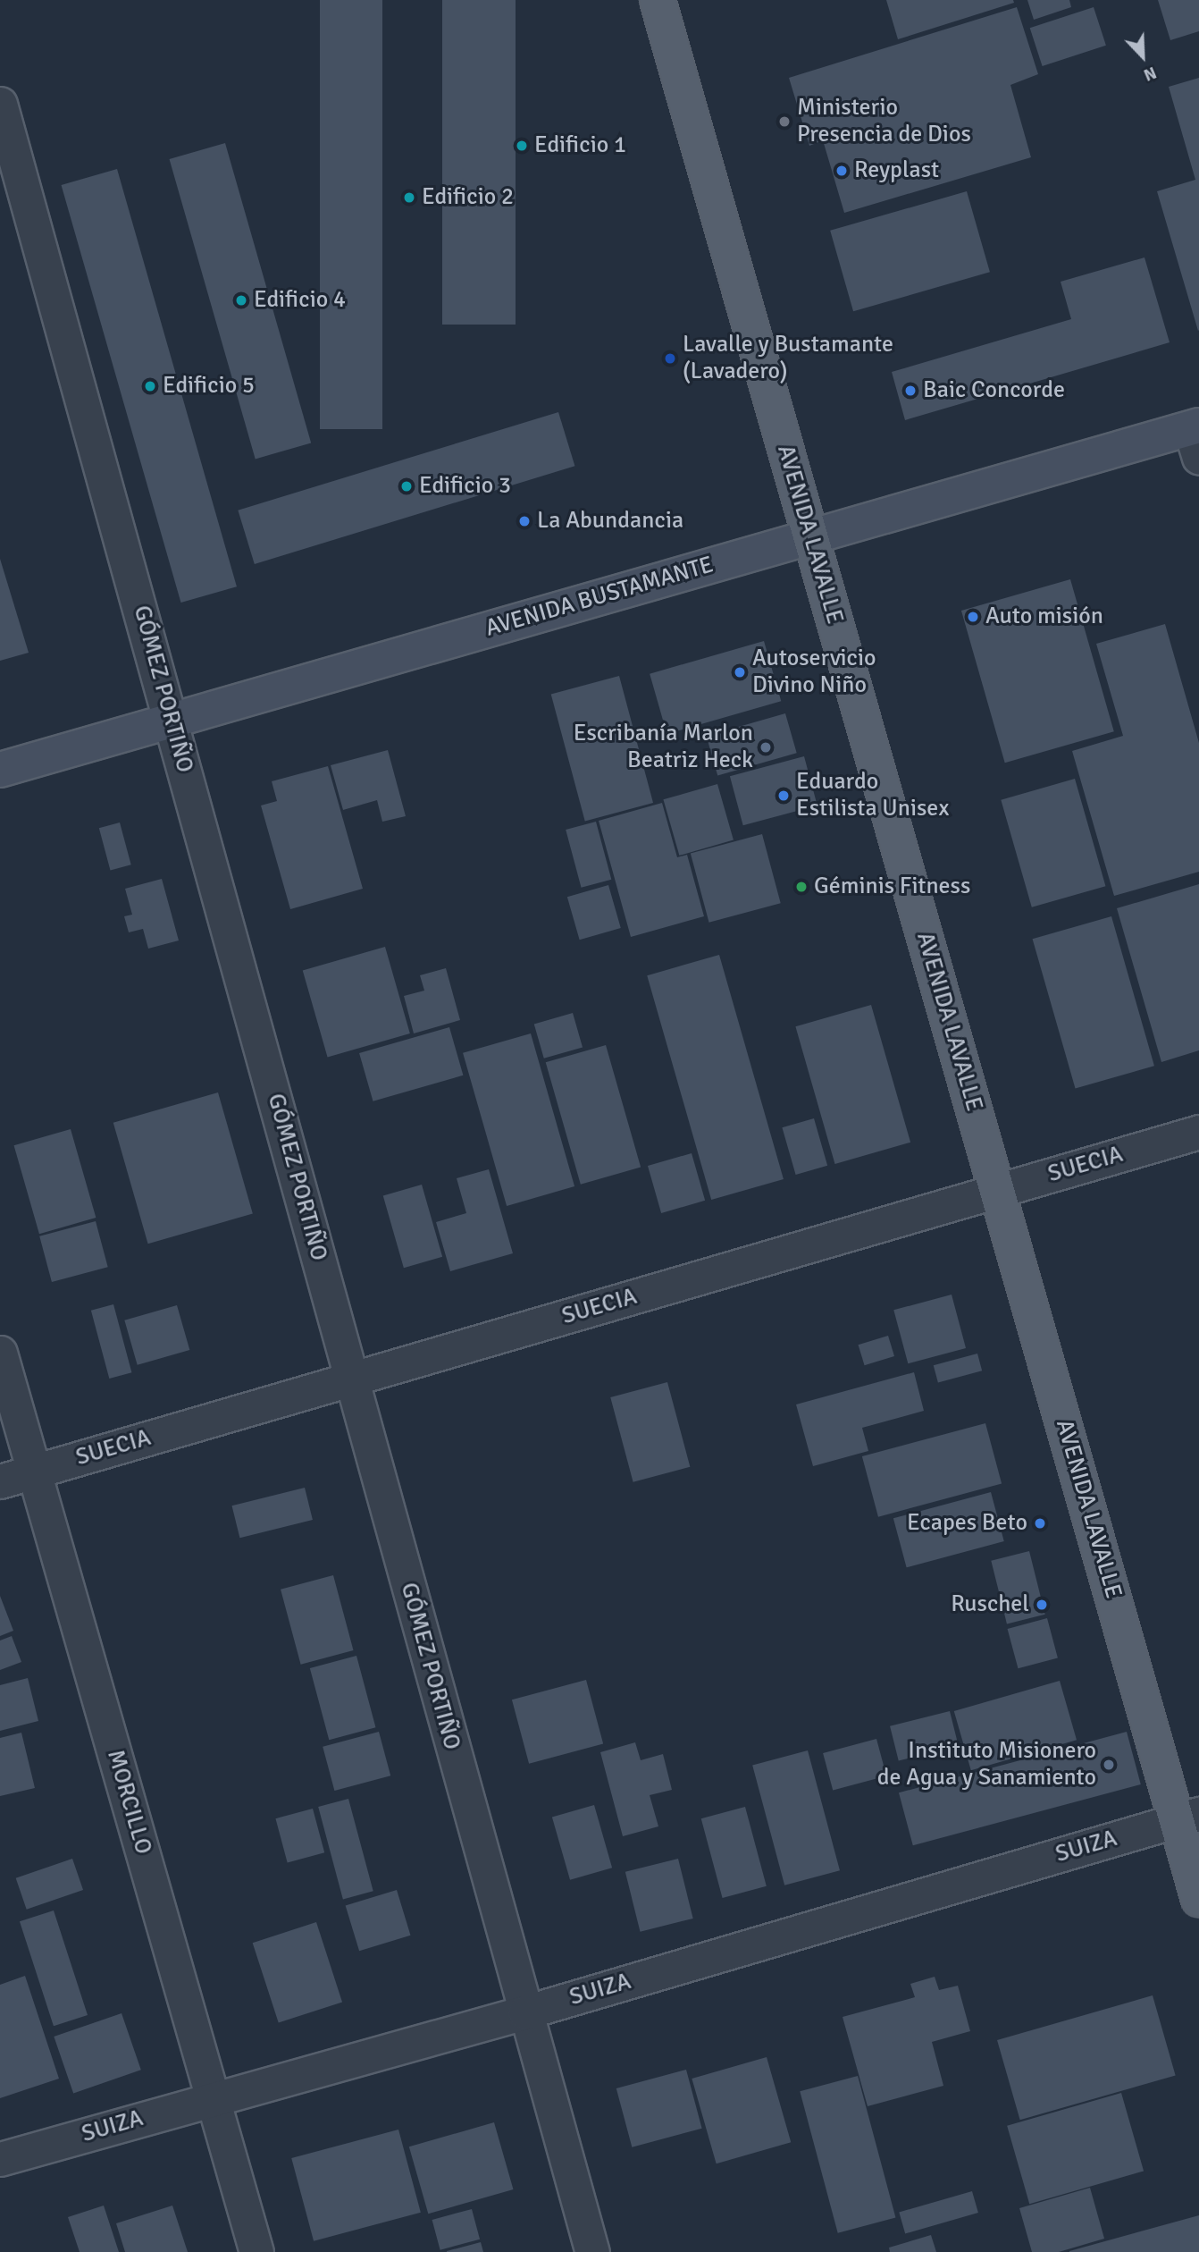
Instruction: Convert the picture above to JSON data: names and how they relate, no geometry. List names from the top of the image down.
{
  "streets": {
    "main road": ["AVENIDA LAVALLE", "AVENIDA BUSTAMANTE"],
    "street": [
      "GÓMEZ PORTIÑO",
      "SUECIA",
      "MORCILLO",
      "SUIZA"
    ]
  },
  "crossings": [
    ["AVENIDA LAVALLE", "AVENIDA BUSTAMANTE"],
    ["AVENIDA LAVALLE", "SUECIA"],
    ["AVENIDA LAVALLE", "SUIZA"],
    ["AVENIDA BUSTAMANTE", "GÓMEZ PORTIÑO"],
    ["GÓMEZ PORTIÑO", "SUECIA"],
    ["GÓMEZ PORTIÑO", "SUIZA"],
    ["SUECIA", "MORCILLO"],
    ["MORCILLO", "SUIZA"]
  ],
  "places": [
    "Ministerio Presencia de Dios",
    "Edificio 1",
    "Reyplast",
    "Edificio 2",
    "Edificio 4",
    "Lavalle y Bustamante (Lavadero)",
    "Edificio 5",
    "Baic Concorde",
    "Edificio 3",
    "La Abundancia",
    "Auto misión",
    "Autoservicio Divino Niño",
    "Escribanía Marlon Beatriz Heck",
    "Eduardo Estilista Unisex",
    "Géminis Fitness",
    "Ecapes Beto",
    "Ruschel",
    "Instituto Misionero de Agua y Sanamiento"
  ],
  "north": "bottom right"
}
